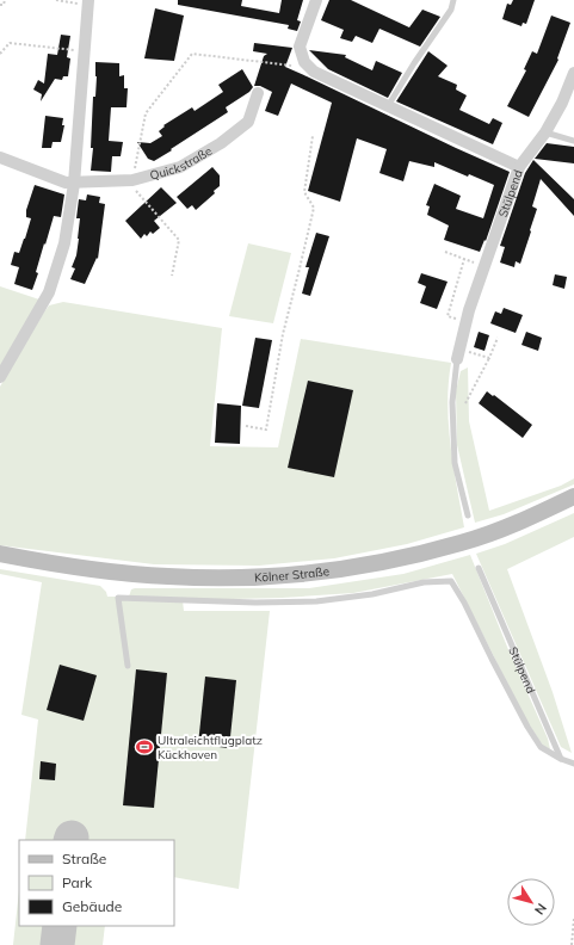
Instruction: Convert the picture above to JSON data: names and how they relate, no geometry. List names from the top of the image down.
{
  "streets": {
    "main road": ["Kölner Straße"],
    "street": ["Quickstraße", "Stülpend"]
  },
  "places": {
    "sports": ["Ultraleichtflugplatz Kückhoven"]
  },
  "legend": ["Straße", "Park", "Gebäude"],
  "north": "bottom right"
}
